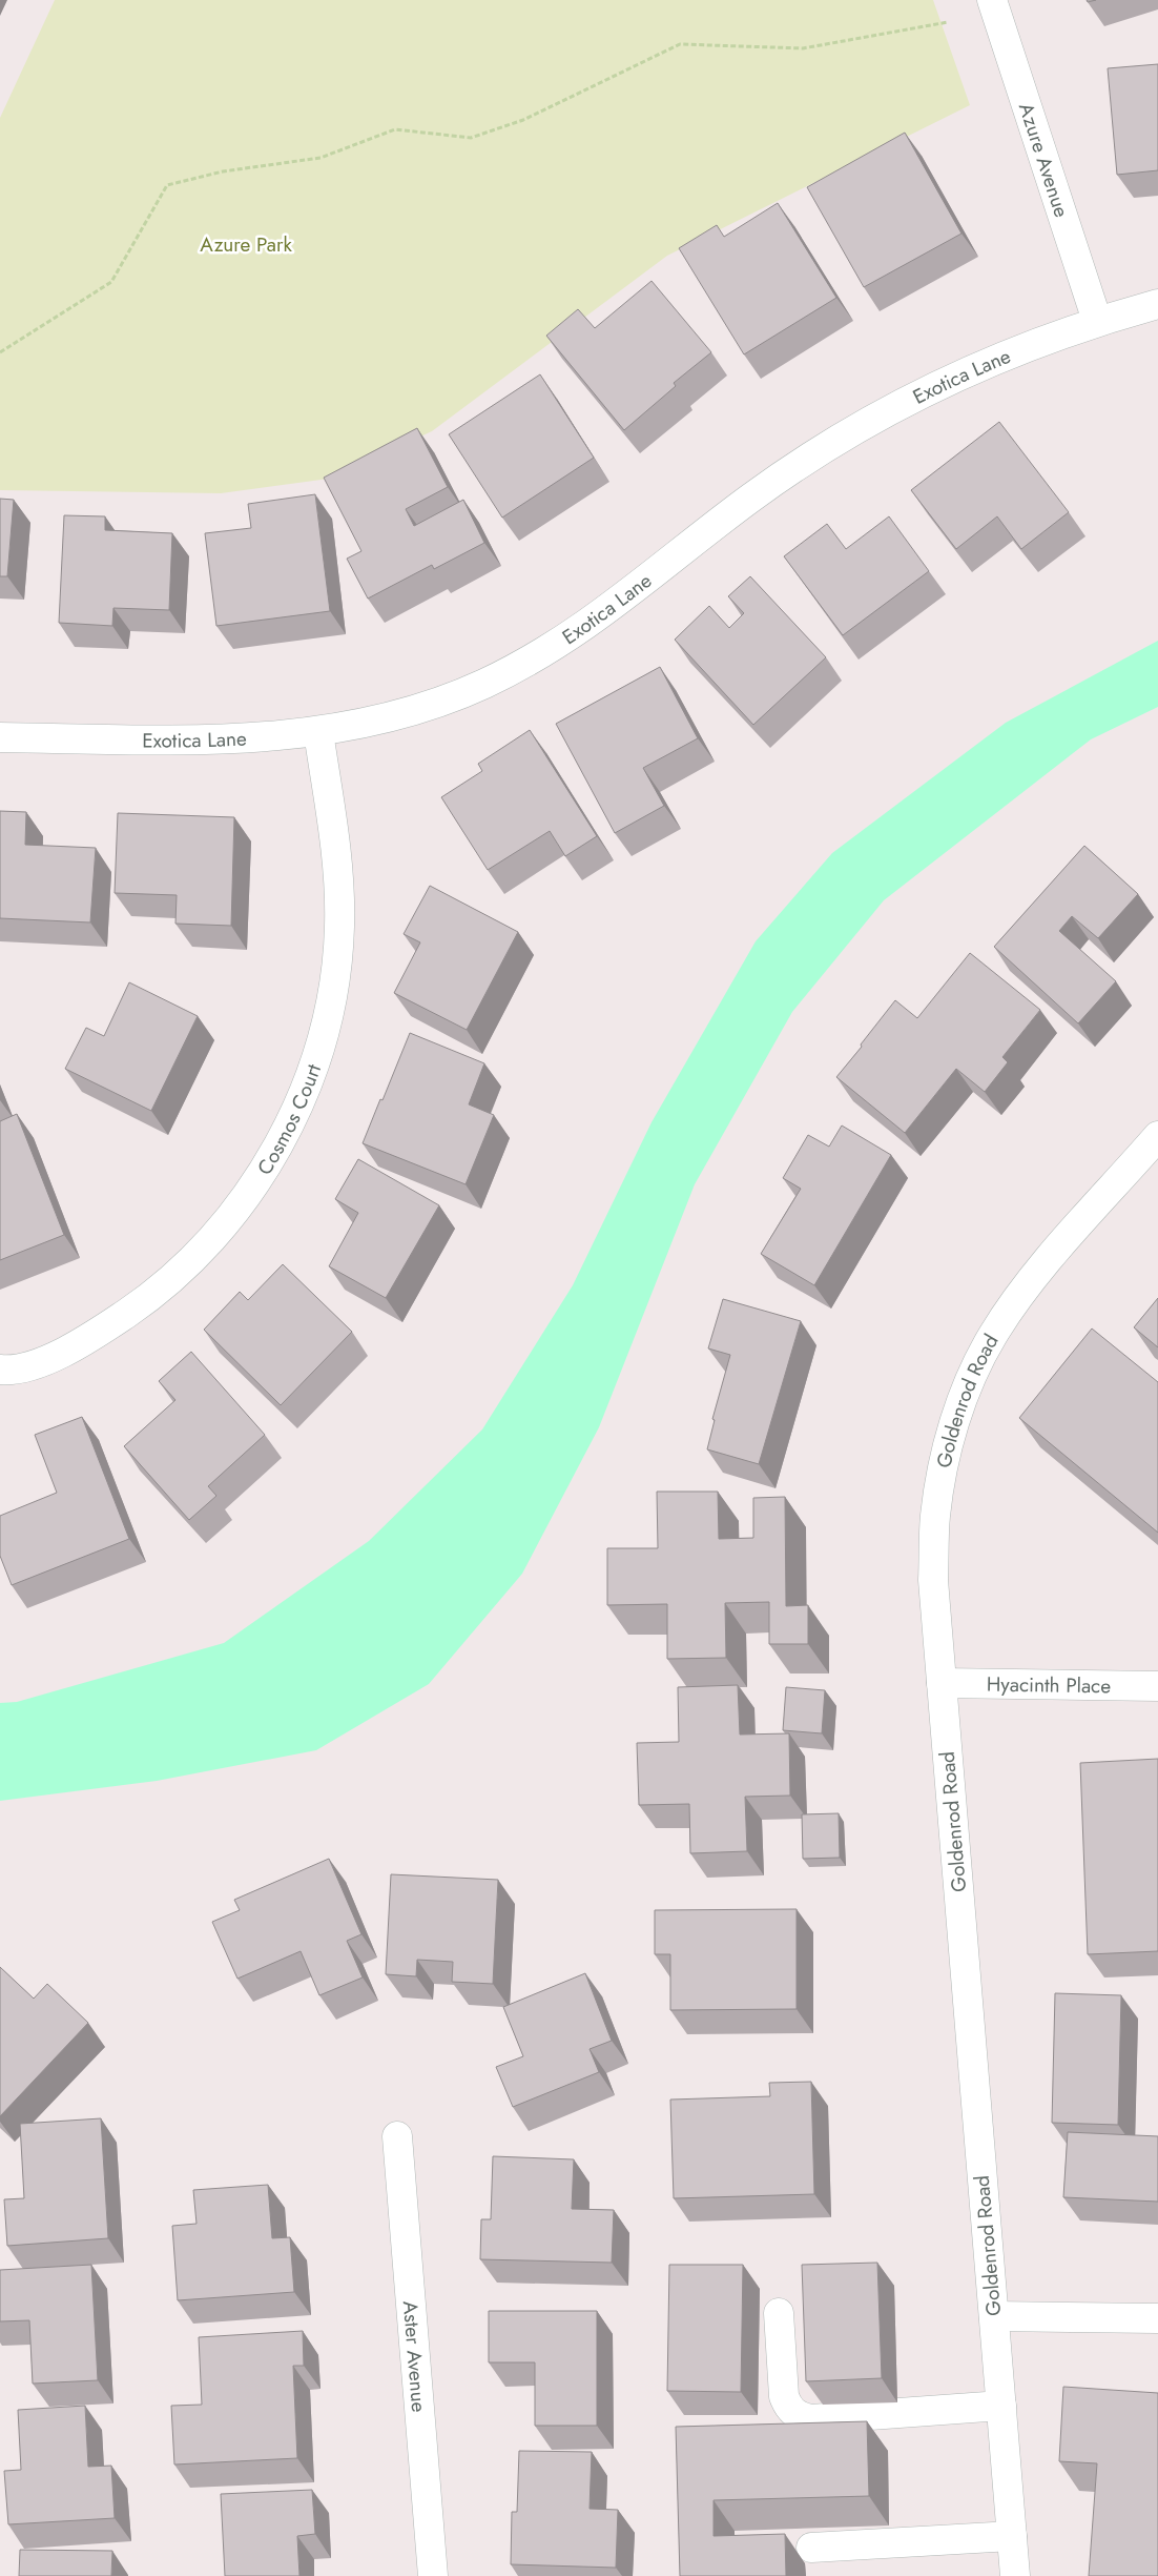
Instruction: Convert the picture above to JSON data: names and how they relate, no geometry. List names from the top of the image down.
{
  "streets": {
    "street": [
      "Azure Avenue",
      "Exotica Lane",
      "Cosmos Court",
      "Goldenrod Road",
      "Hyacinth Place",
      "Aster Avenue"
    ]
  },
  "crossings": [
    ["Azure Avenue", "Exotica Lane"],
    ["Exotica Lane", "Cosmos Court"],
    ["Goldenrod Road", "Hyacinth Place"]
  ],
  "parks": ["Azure Park"]
}
